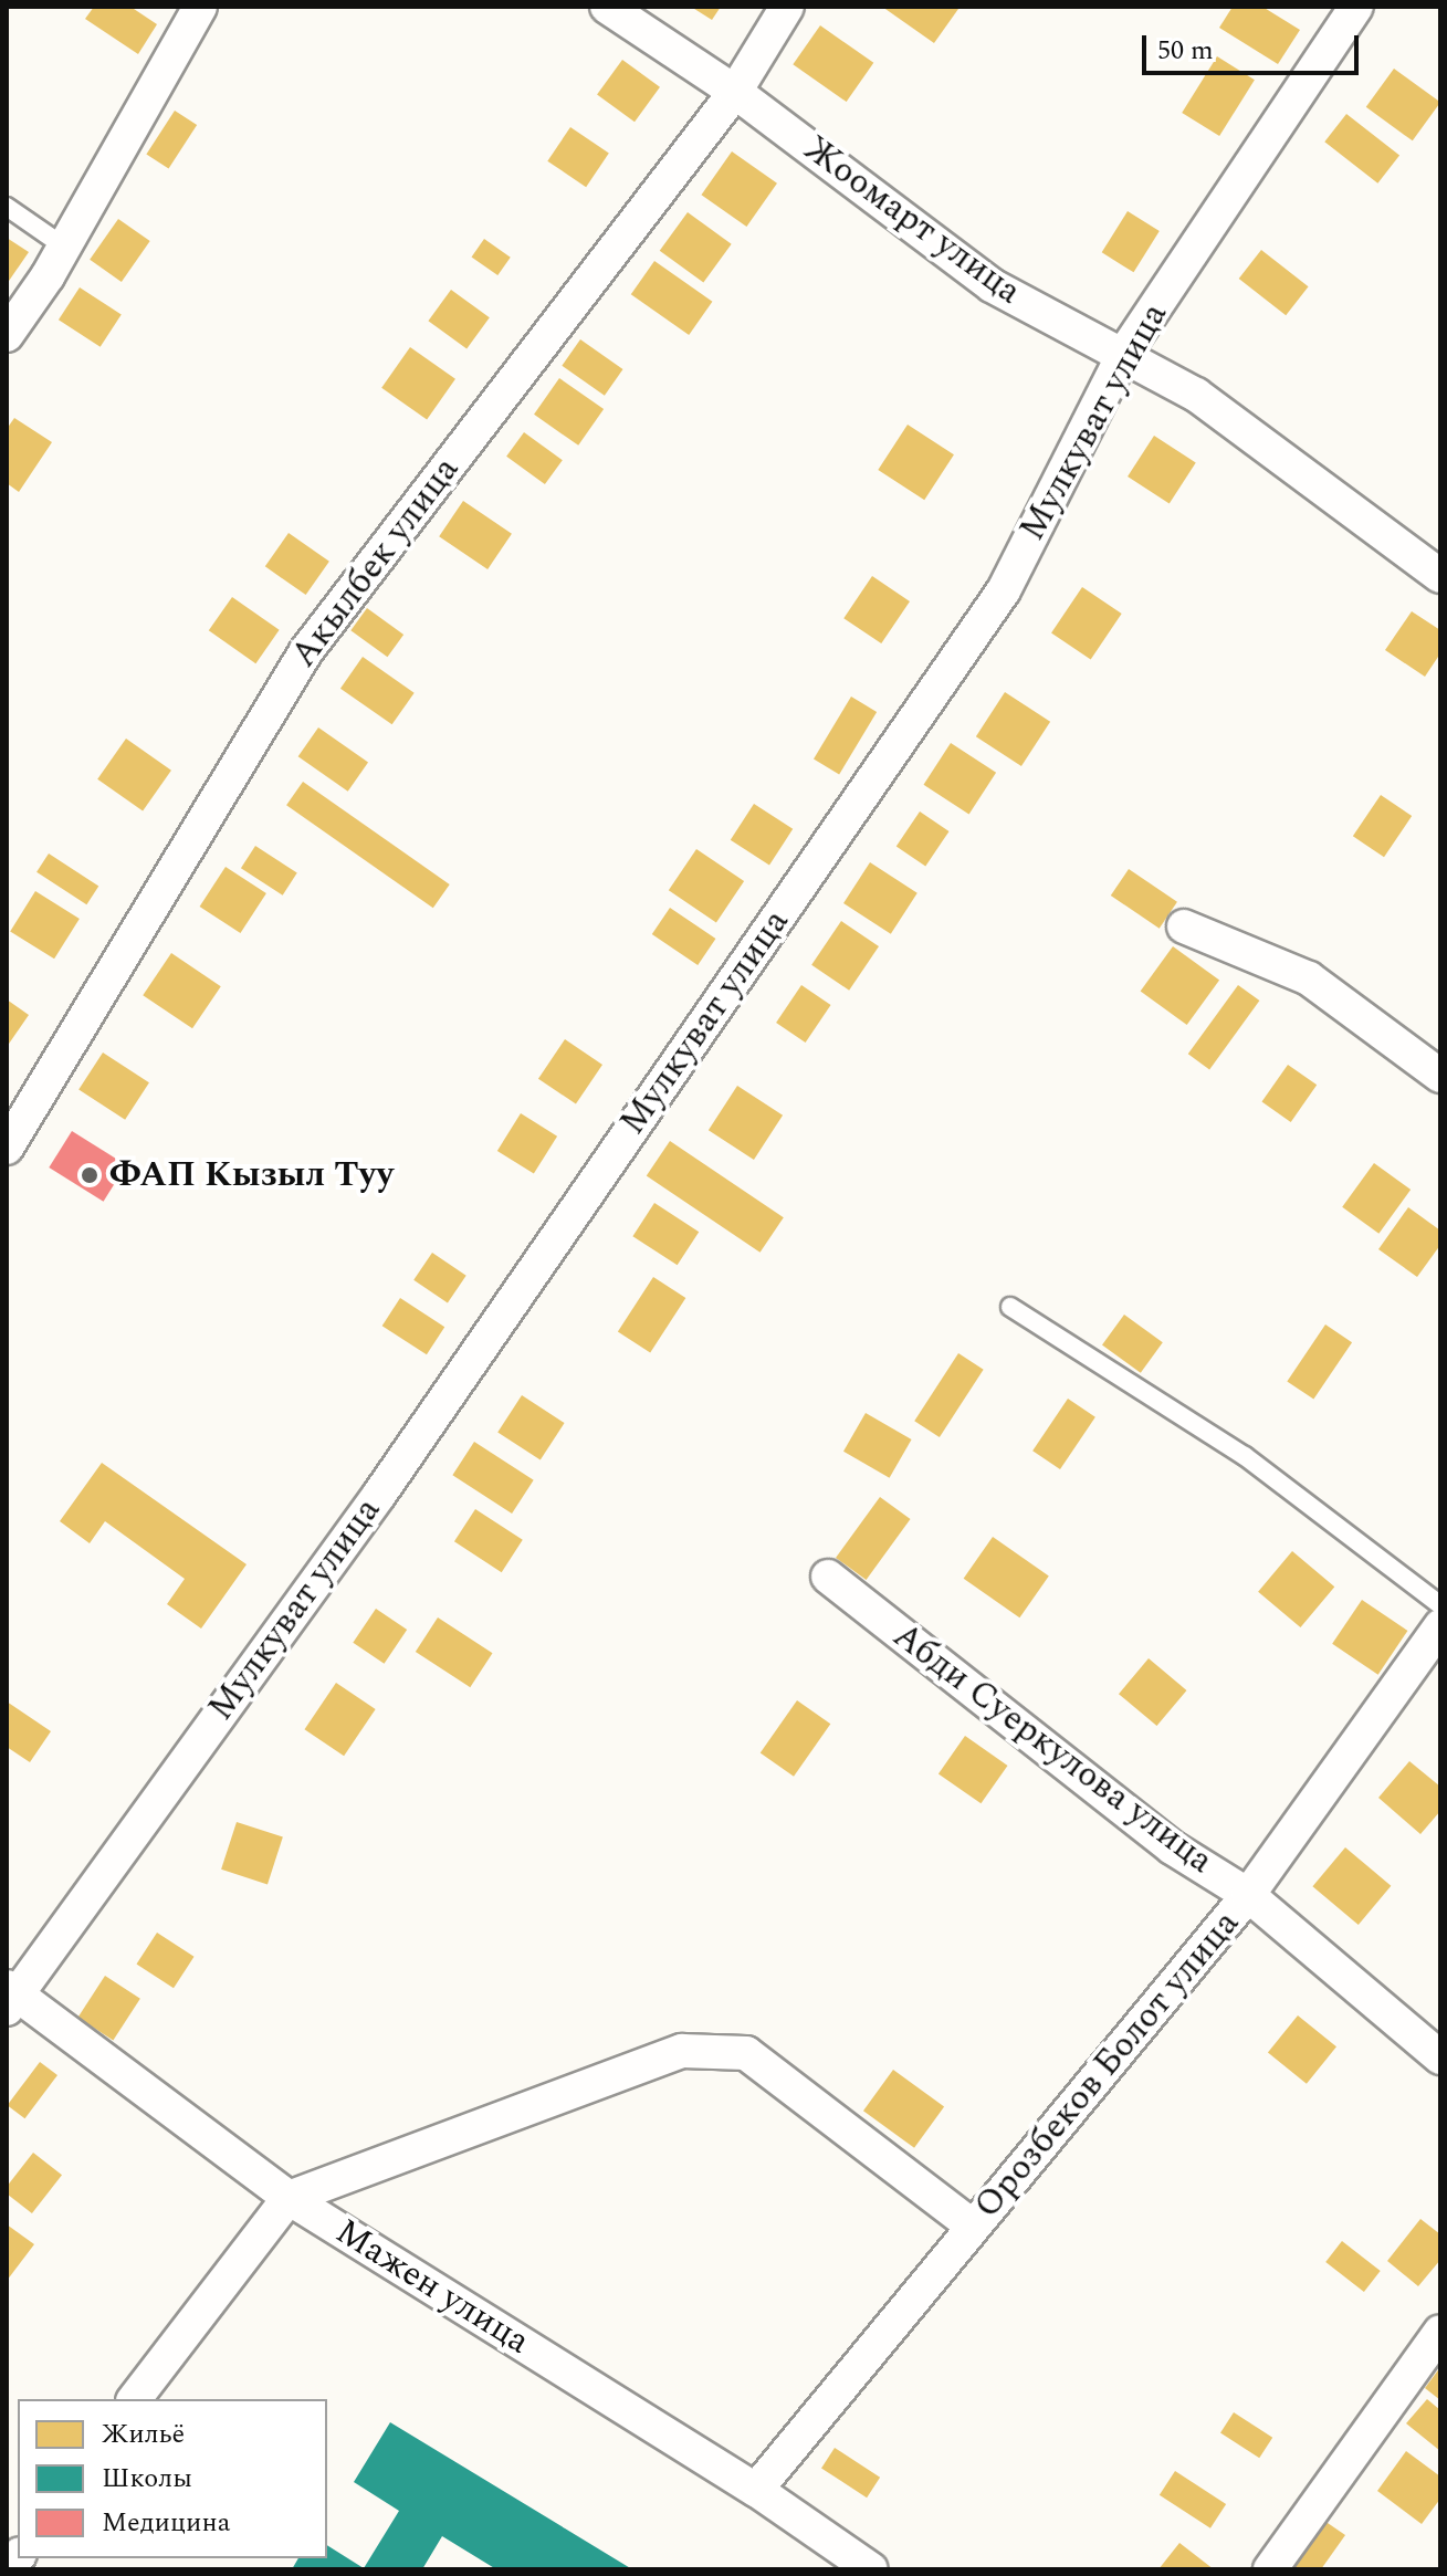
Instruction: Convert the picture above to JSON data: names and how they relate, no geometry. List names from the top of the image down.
{
  "streets": {
    "street": [
      "Жоомарт улица",
      "Мулкуват улица",
      "Акылбек улица",
      "Абди Суеркулова улица",
      "Орозбеков Болот улица",
      "Мажен улица"
    ]
  },
  "crossings": [
    ["Жоомарт улица", "Мулкуват улица"],
    ["Жоомарт улица", "Акылбек улица"],
    ["Мулкуват улица", "Мажен улица"],
    ["Абди Суеркулова улица", "Орозбеков Болот улица"],
    ["Орозбеков Болот улица", "Мажен улица"]
  ],
  "places": ["ФАП Кызыл Туу"],
  "legend": ["Жильё", "Школы", "Медицина"],
  "scale_bar": "50 m"
}
